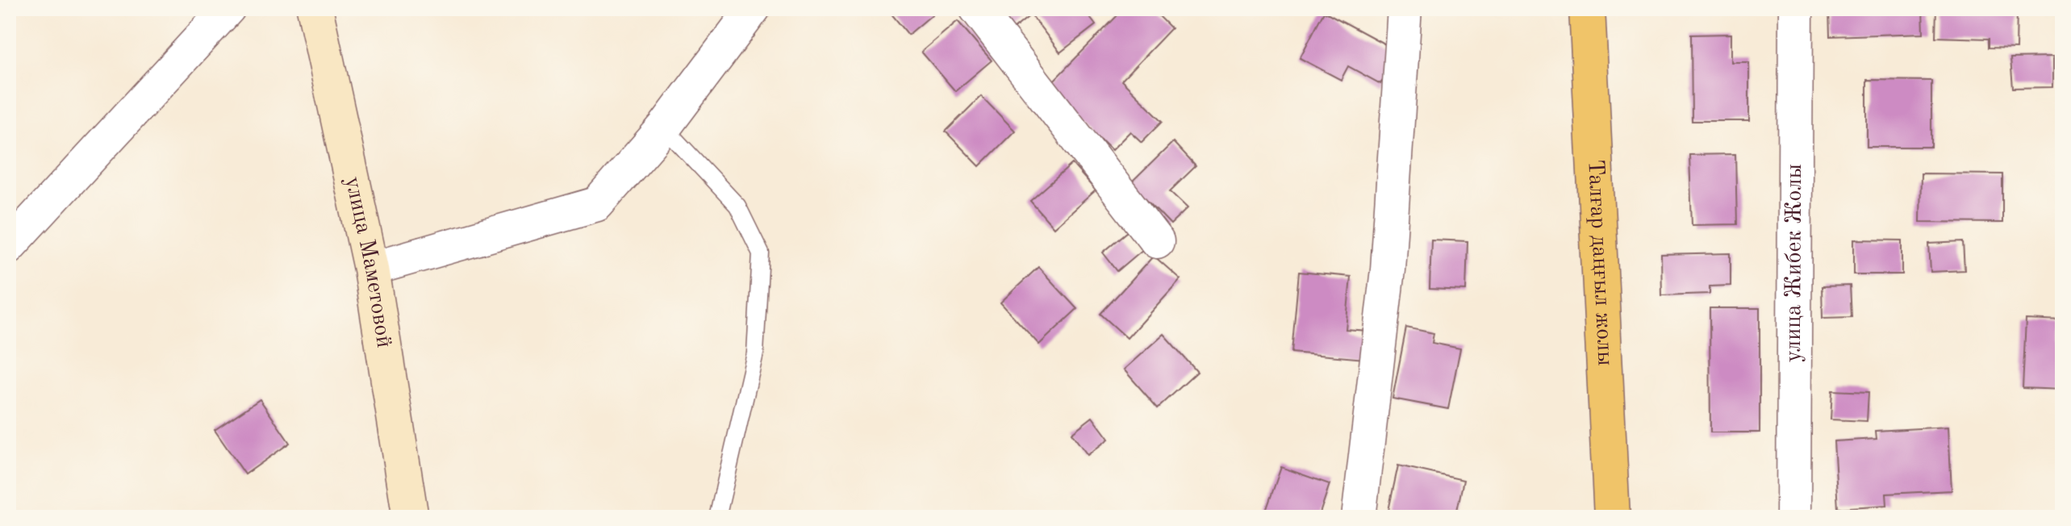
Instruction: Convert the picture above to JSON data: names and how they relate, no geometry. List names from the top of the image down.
{
  "streets": {
    "main road": ["Талғар даңғыл жолы"],
    "street": ["улица Маметовой", "улица Жибек Жолы"]
  }
}
